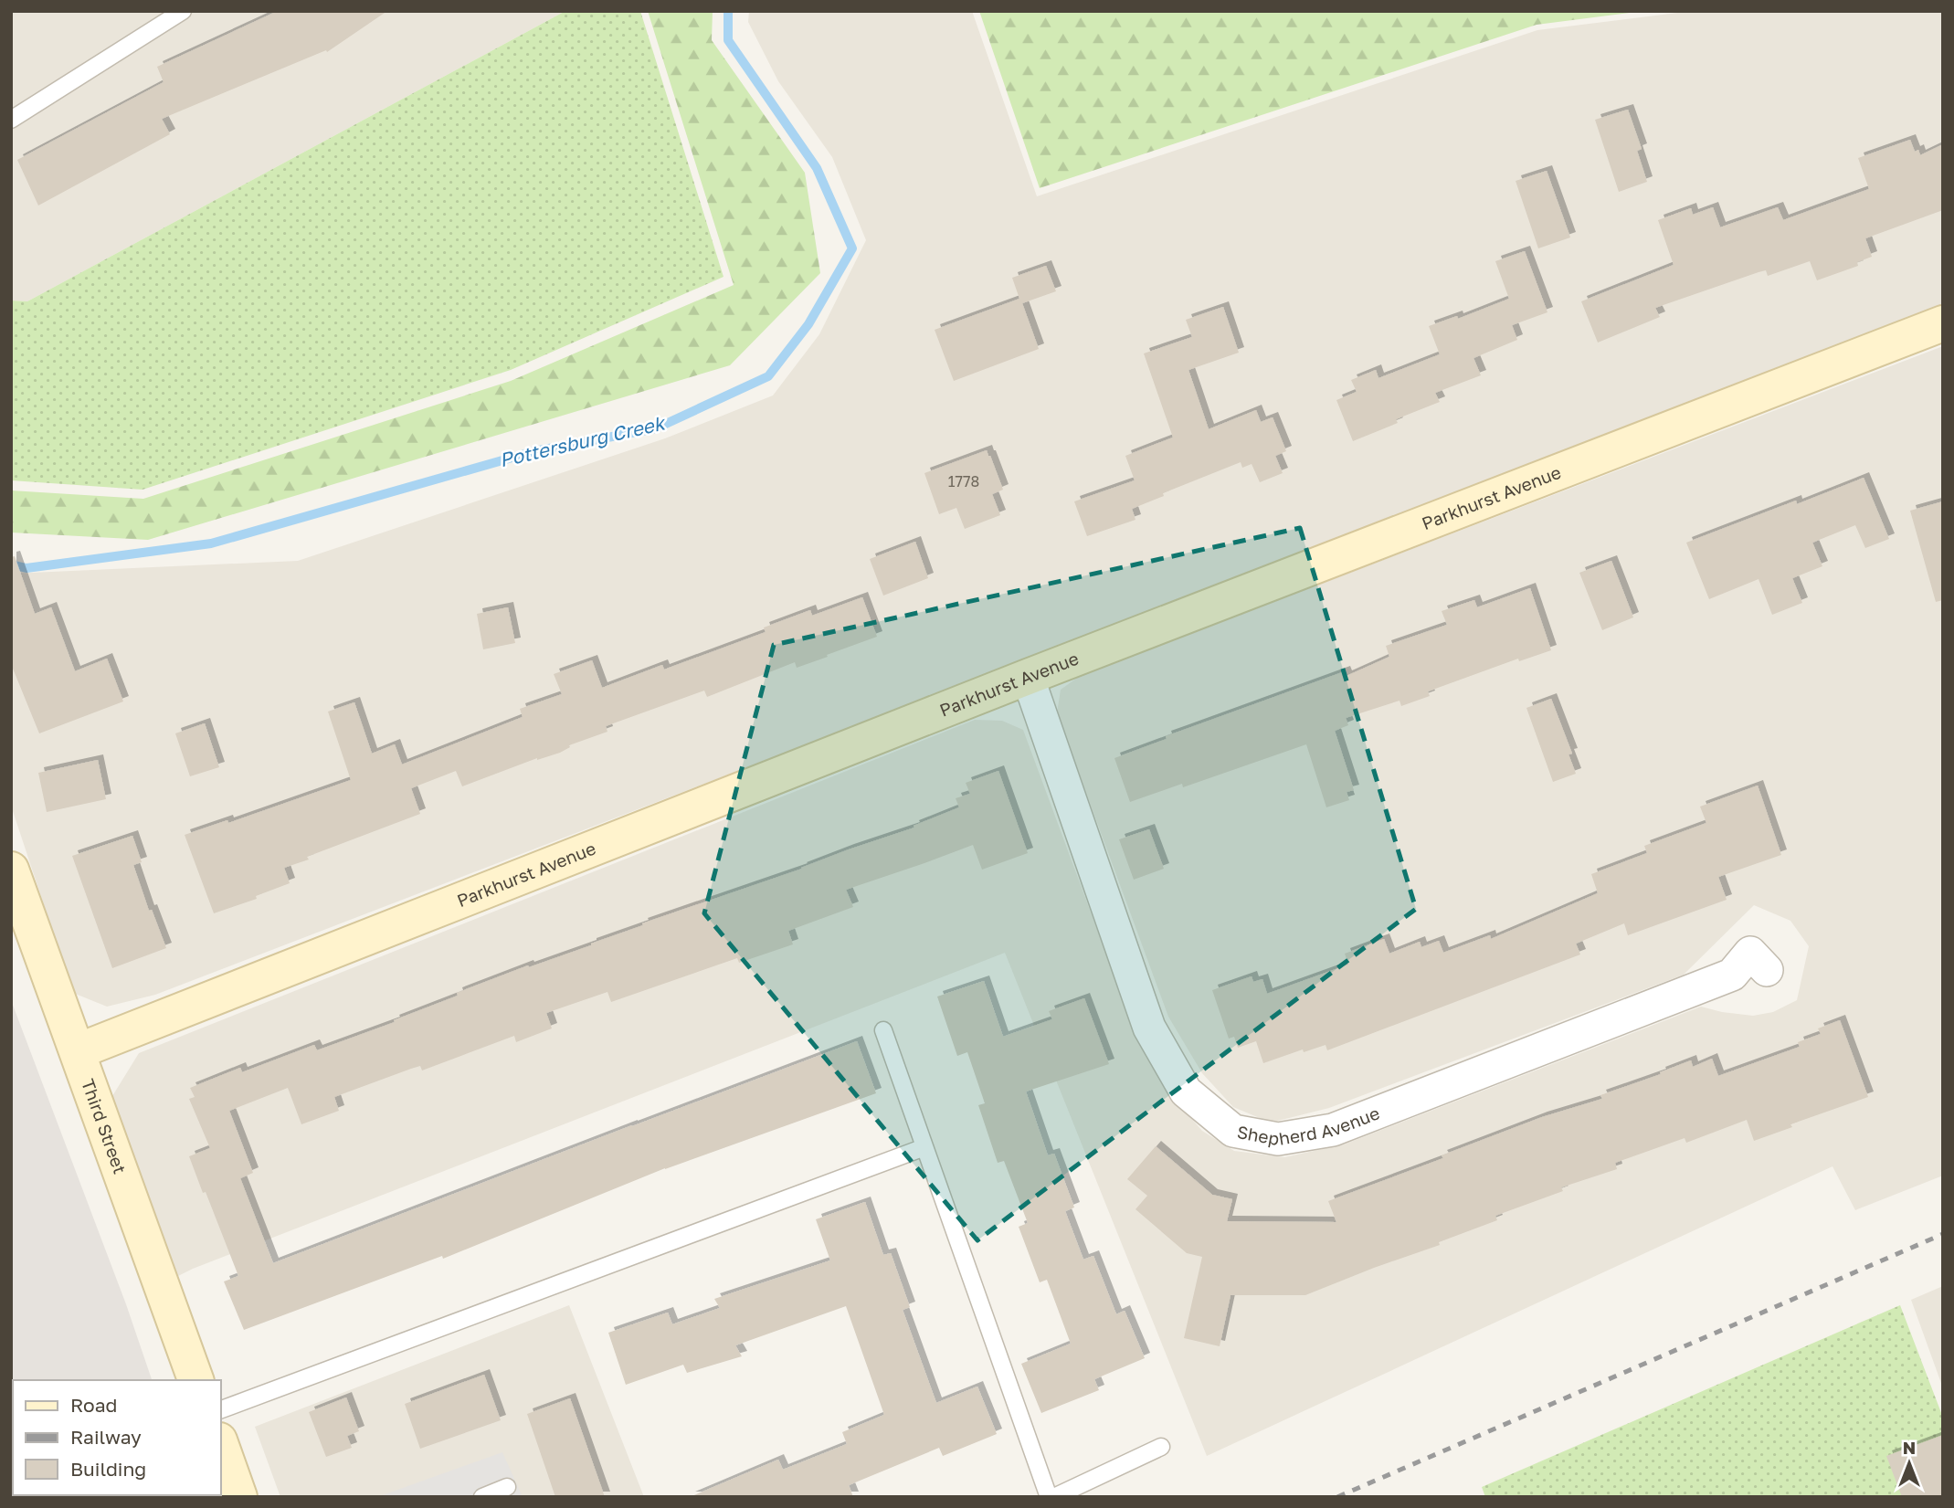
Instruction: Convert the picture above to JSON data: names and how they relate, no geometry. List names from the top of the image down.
{
  "streets": {
    "street": ["Parkhurst Avenue", "Shepherd Avenue", "Third Street"]
  },
  "crossings": [
    ["Parkhurst Avenue", "Shepherd Avenue"],
    ["Parkhurst Avenue", "Third Street"]
  ],
  "water": ["Pottersburg Creek"],
  "house_numbers": ["1778"],
  "legend": ["Road", "Railway", "Building"],
  "north": "top"
}
